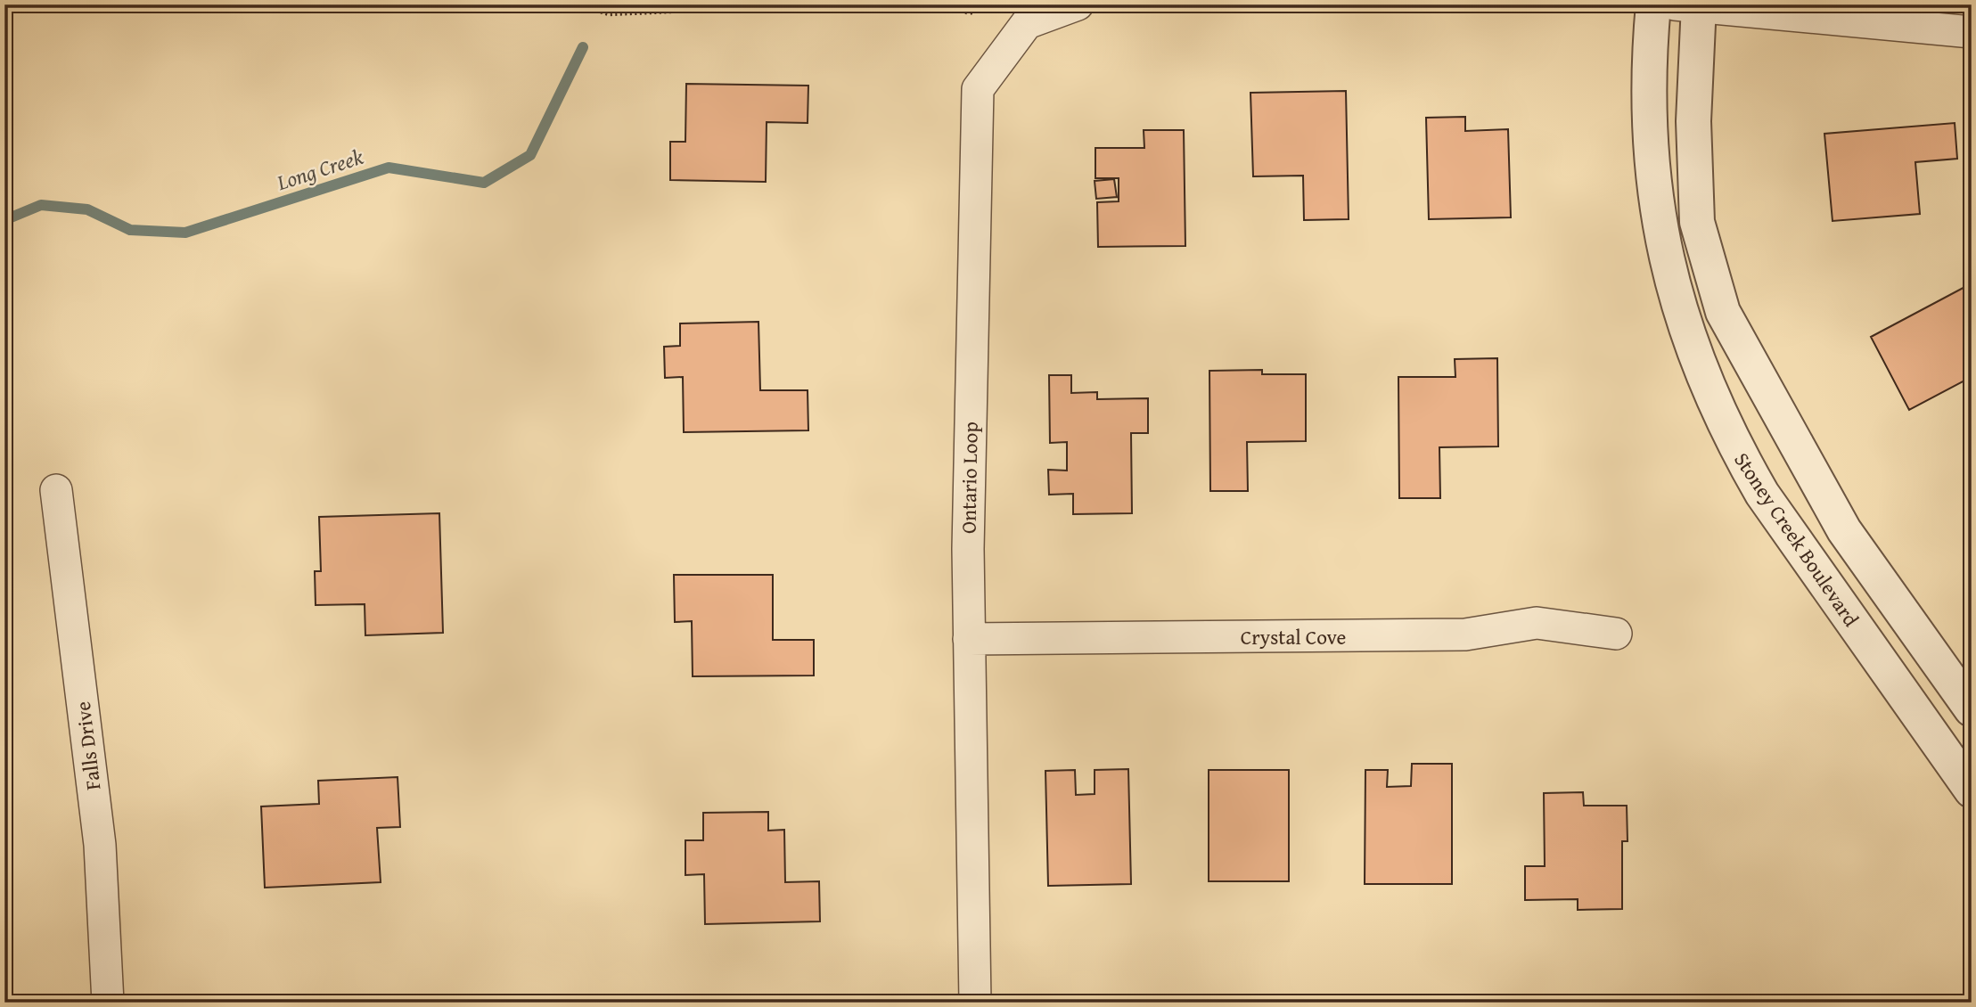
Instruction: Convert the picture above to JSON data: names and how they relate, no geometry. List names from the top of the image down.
{
  "streets": {
    "street": [
      "Ontario Loop",
      "Stoney Creek Boulevard",
      "Crystal Cove",
      "Falls Drive"
    ]
  },
  "crossings": [
    ["Ontario Loop", "Crystal Cove"]
  ],
  "water": ["Long Creek"]
}
